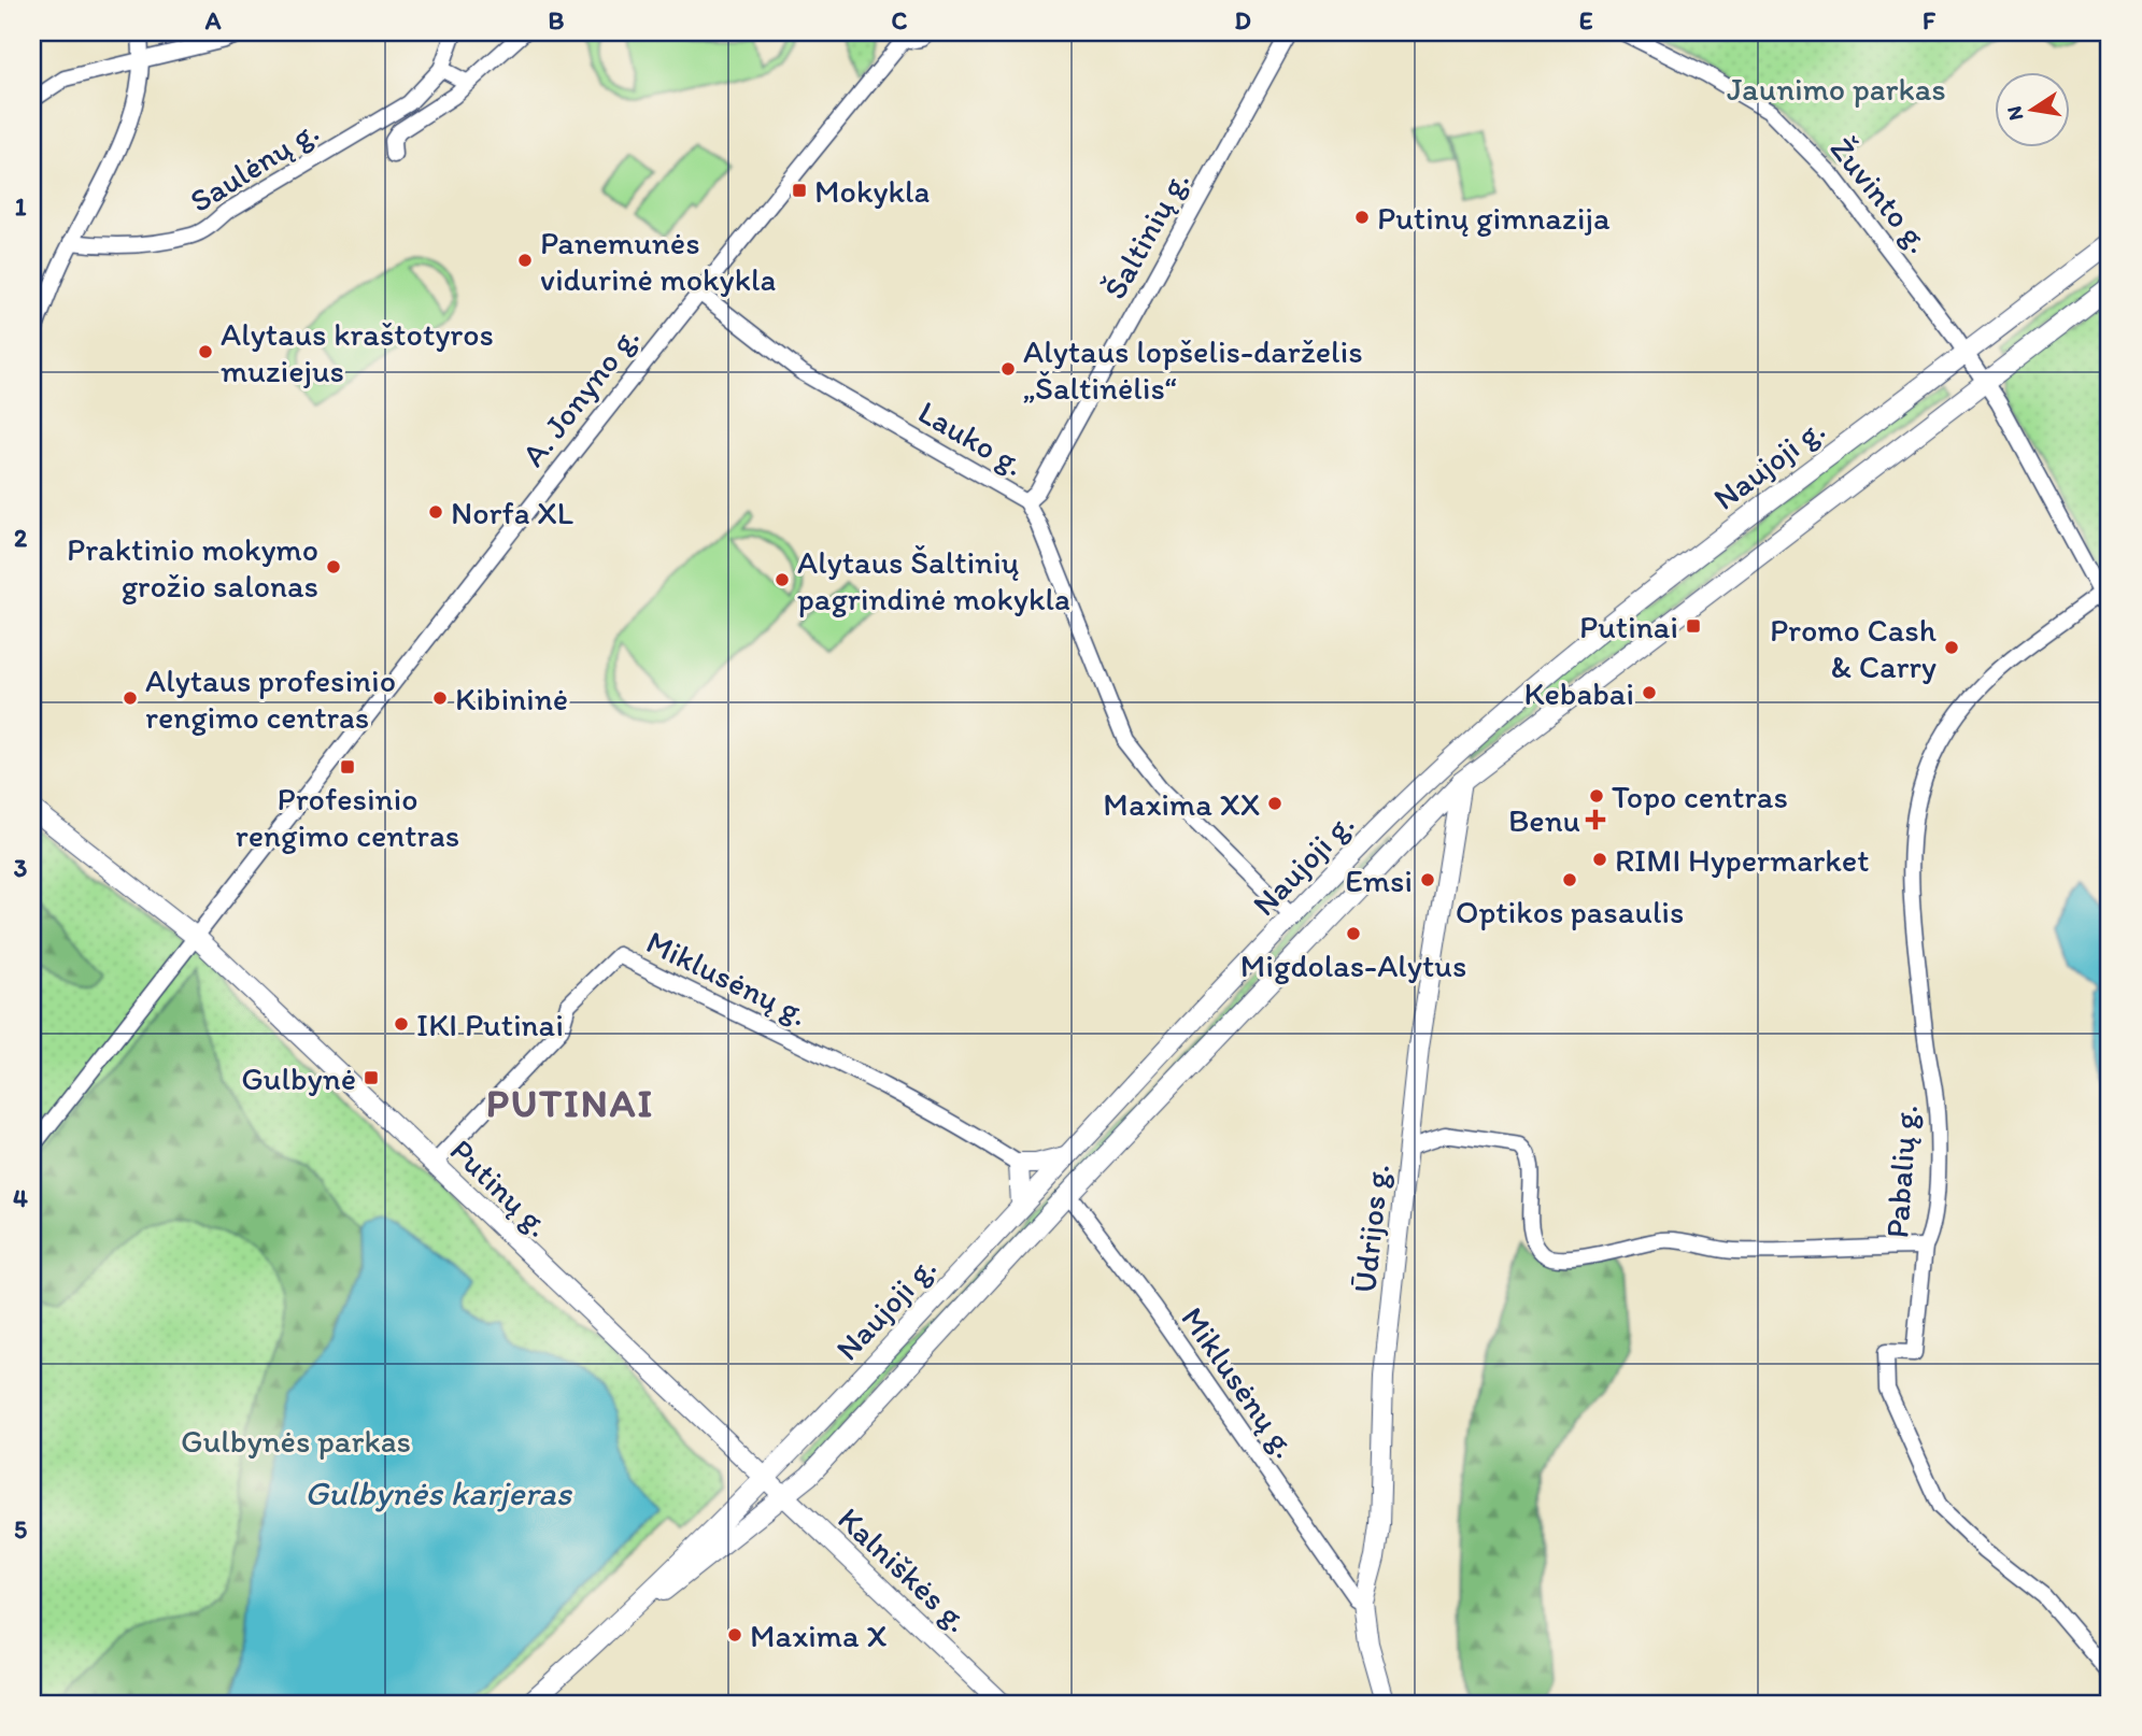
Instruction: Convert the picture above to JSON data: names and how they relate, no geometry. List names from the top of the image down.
{
  "streets": {
    "main road": [
      "Naujoji g.",
      "Putinų g.",
      "Ūdrijos g.",
      "Kalniškės g."
    ],
    "street": [
      "Saulėnų g.",
      "Žuvinto g.",
      "Šaltinių g.",
      "A. Jonyno g.",
      "Lauko g.",
      "Miklusėnų g.",
      "Pabalių g."
    ]
  },
  "crossings": [
    ["Žuvinto g.", "Naujoji g."],
    ["Žuvinto g.", "Pabalių g."],
    ["Šaltinių g.", "Lauko g."],
    ["A. Jonyno g.", "Lauko g."],
    ["A. Jonyno g.", "Putinų g."],
    ["Lauko g.", "Naujoji g."],
    ["Naujoji g.", "Miklusėnų g."],
    ["Naujoji g.", "Putinų g."],
    ["Naujoji g.", "Ūdrijos g."],
    ["Naujoji g.", "Kalniškės g."],
    ["Miklusėnų g.", "Putinų g."],
    ["Miklusėnų g.", "Ūdrijos g."],
    ["Putinų g.", "Kalniškės g."]
  ],
  "districts": ["PUTINAI"],
  "water": ["Gulbynės karjeras"],
  "parks": ["Jaunimo parkas", "Gulbynės parkas"],
  "places": {
    "transit": [
      "Mokykla",
      "Putinai",
      "Profesinio rengimo centras",
      "Gulbynė"
    ],
    "other": [
      "Putinų gimnazija",
      "Panemunės vidurinė mokykla",
      "Alytaus kraštotyros muziejus",
      "Alytaus lopšelis-darželis „Šaltinėlis“",
      "Norfa XL",
      "Praktinio mokymo grožio salonas",
      "Alytaus Šaltinių pagrindinė mokykla",
      "Promo Cash & Carry",
      "Kebabai",
      "Alytaus profesinio rengimo centras",
      "Kibininė",
      "Topo centras",
      "Maxima XX",
      "RIMI Hypermarket",
      "Emsi",
      "Optikos pasaulis",
      "Migdolas-Alytus",
      "IKI Putinai",
      "Maxima X"
    ],
    "health": ["Benu"]
  },
  "north": "left",
  "grid": {
    "columns": [
      "A",
      "B",
      "C",
      "D",
      "E",
      "F"
    ],
    "rows": [
      "1",
      "2",
      "3",
      "4",
      "5"
    ]
  }
}
